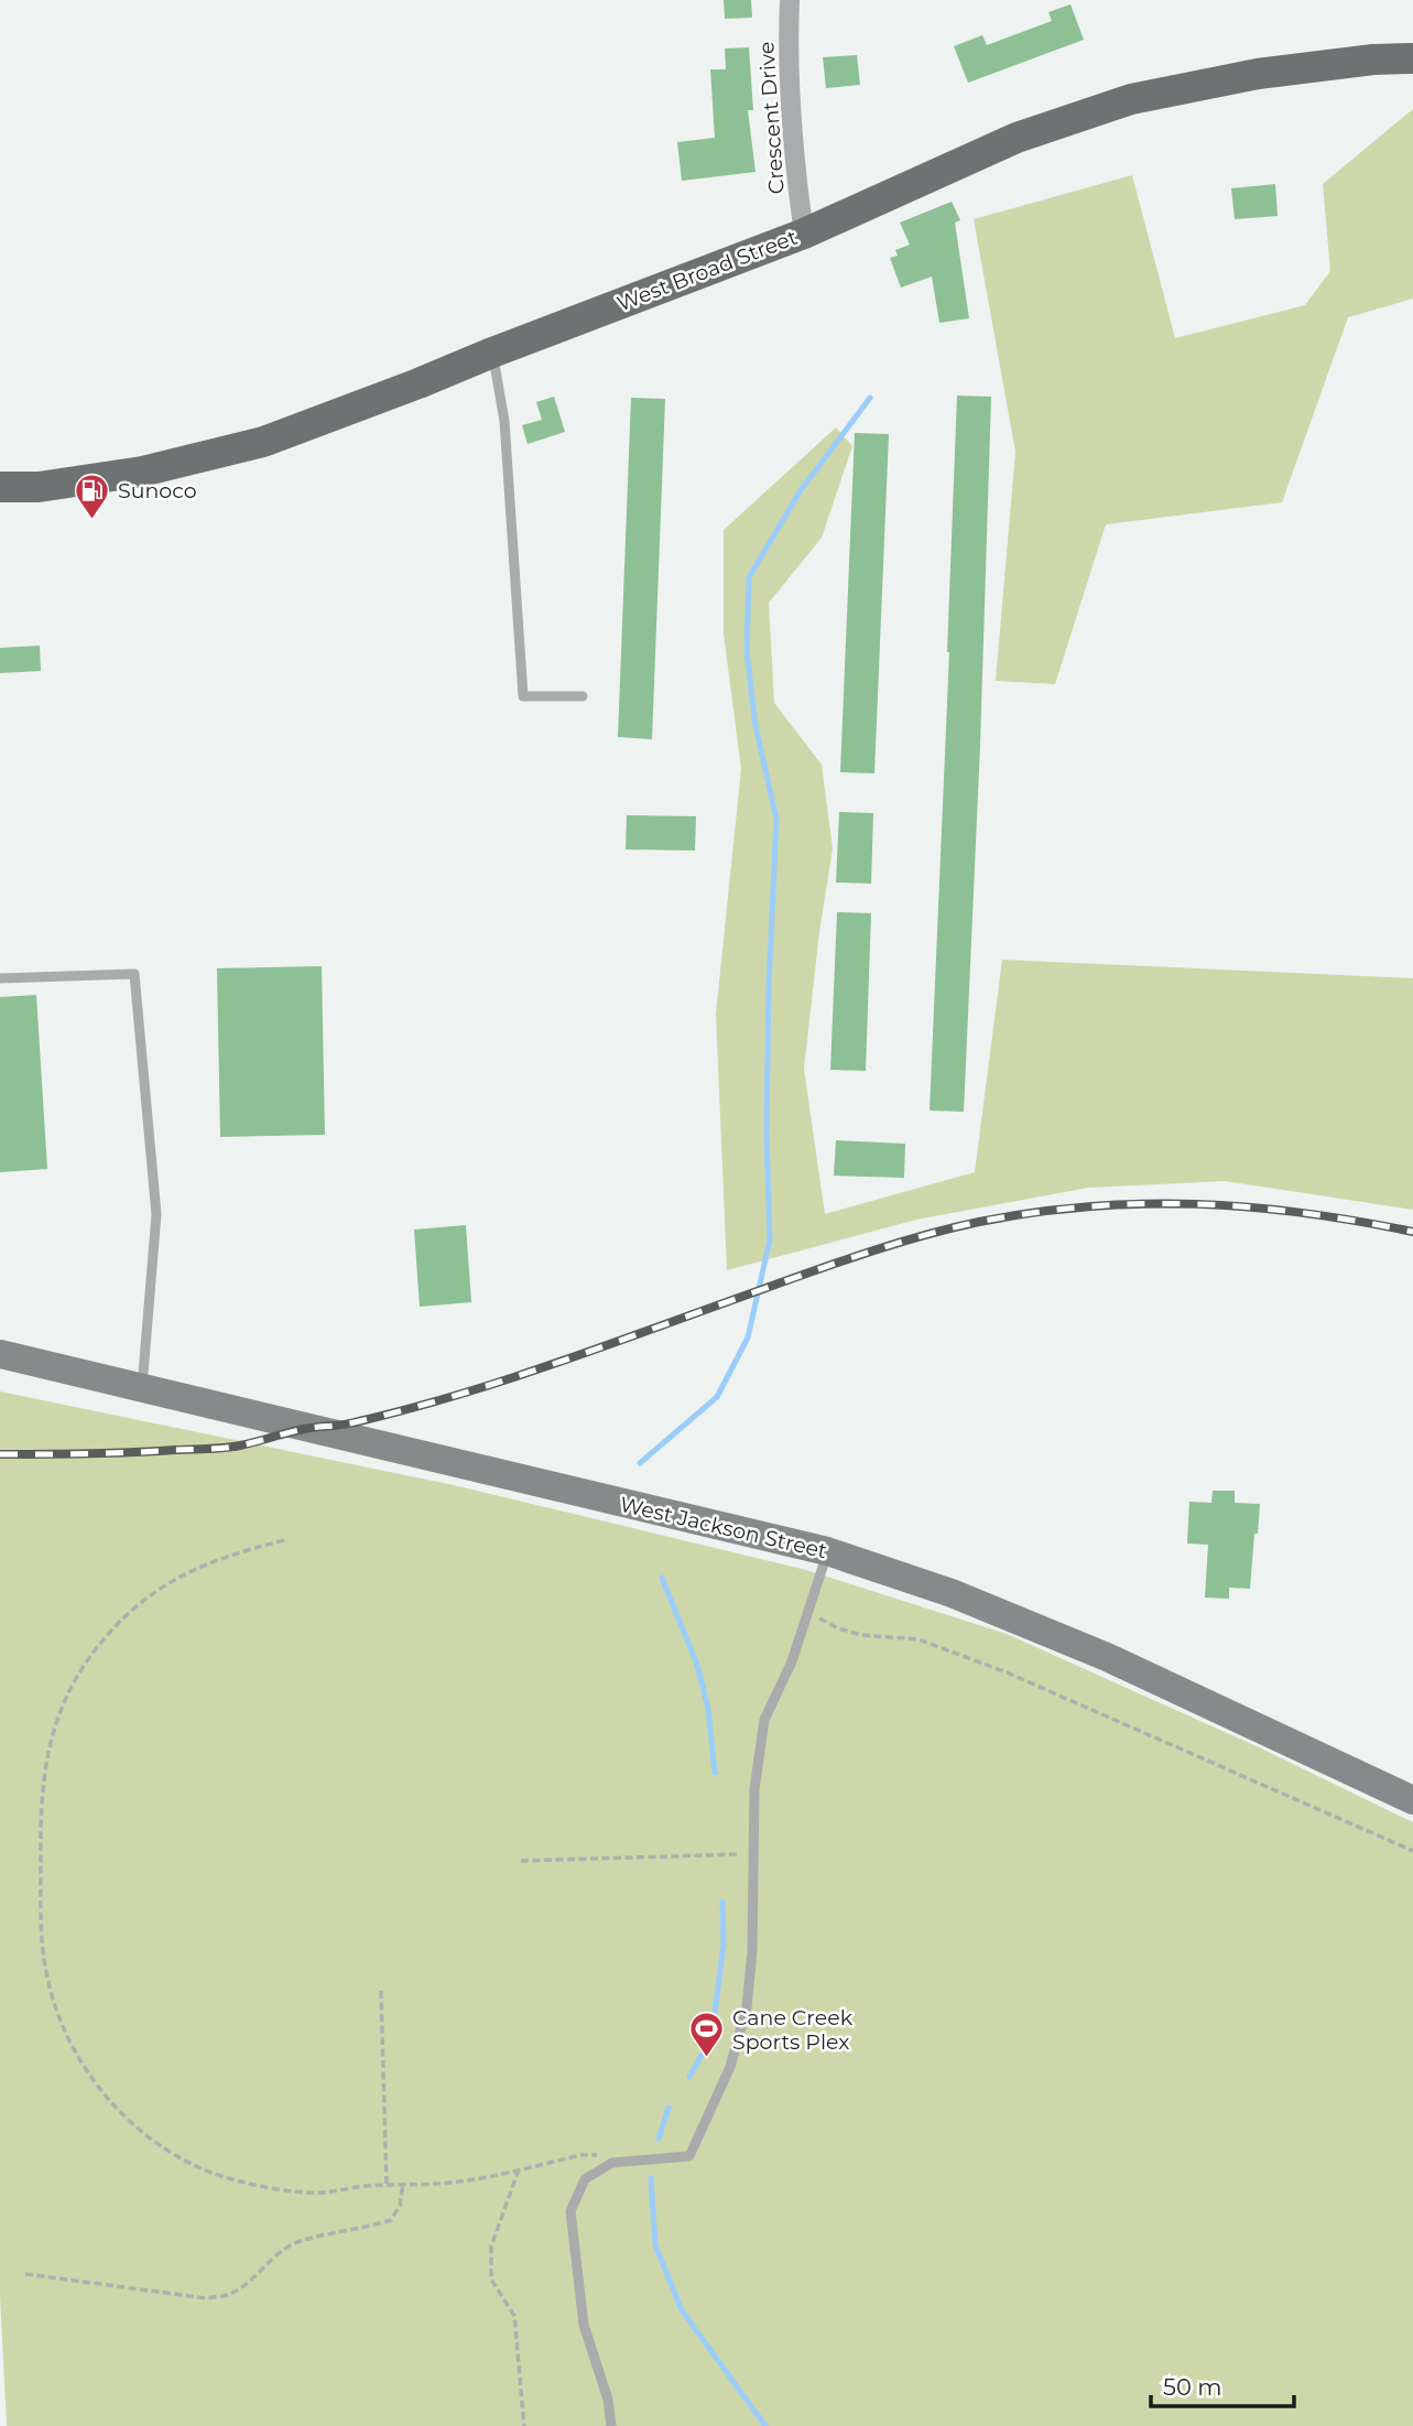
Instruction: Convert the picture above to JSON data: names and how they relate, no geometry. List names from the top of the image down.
{
  "streets": {
    "main road": ["West Broad Street"],
    "street": ["Crescent Drive", "West Jackson Street"]
  },
  "crossings": [
    ["Crescent Drive", "West Broad Street"]
  ],
  "places": {
    "fuel station": ["Sunoco"],
    "sports": ["Cane Creek Sports Plex"]
  },
  "scale_bar": "50 m"
}
